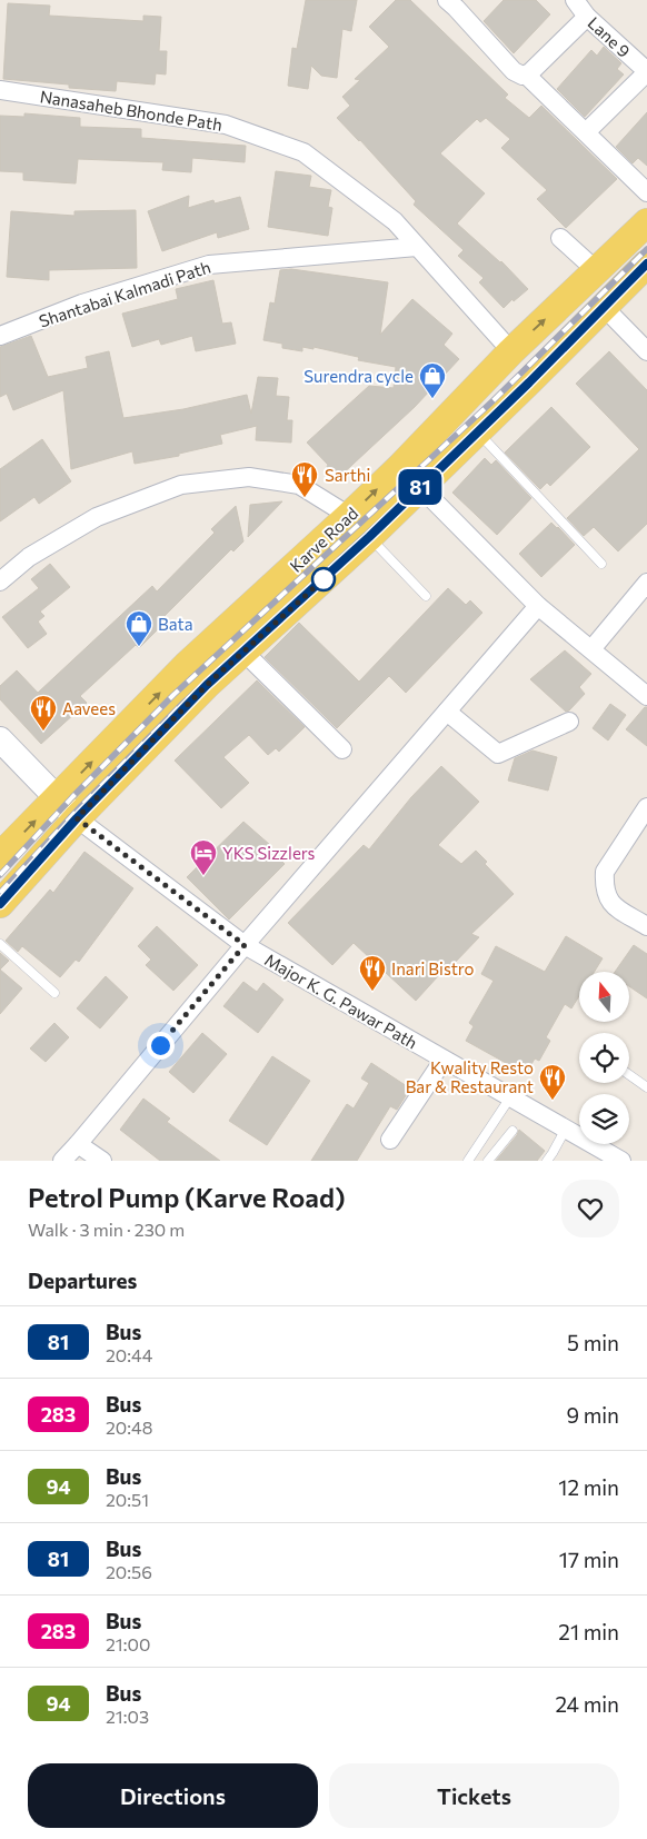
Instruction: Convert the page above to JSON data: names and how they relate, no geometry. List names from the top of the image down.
{
  "streets": {
    "main road": ["Karve Road"],
    "street": [
      "Lane 9",
      "Nanasaheb Bhonde Path",
      "Shantabai Kalmadi Path",
      "Major K. G. Pawar Path"
    ]
  },
  "crossings": [
    ["Nanasaheb Bhonde Path", "Shantabai Kalmadi Path"],
    ["Nanasaheb Bhonde Path", "Karve Road"],
    ["Karve Road", "Major K. G. Pawar Path"]
  ],
  "places": {
    "shop": ["Surendra cycle", "Bata"],
    "restaurant": [
      "Sarthi",
      "Aavees",
      "Inari Bistro",
      "Kwality Resto Bar & Restaurant"
    ],
    "hotel": ["YKS Sizzlers"]
  },
  "lines": ["bus line 81"],
  "north": "top",
  "page": {
    "on_map": "81",
    "heading": [
      ["Petrol Pump (Karve Road)", "Walk · 3 min · 230 m"],
      "Departures"
    ],
    "list": [
      {
        "mark": "81",
        "name": "Bus",
        "note": "20:44",
        "value": "5 min"
      },
      {
        "mark": "283",
        "name": "Bus",
        "note": "20:48",
        "value": "9 min"
      },
      {
        "mark": "94",
        "name": "Bus",
        "note": "20:51",
        "value": "12 min"
      },
      {
        "mark": "81",
        "name": "Bus",
        "note": "20:56",
        "value": "17 min"
      },
      {
        "mark": "283",
        "name": "Bus",
        "note": "21:00",
        "value": "21 min"
      },
      {
        "mark": "94",
        "name": "Bus",
        "note": "21:03",
        "value": "24 min"
      }
    ],
    "buttons": ["Directions", "Tickets"]
  }
}
